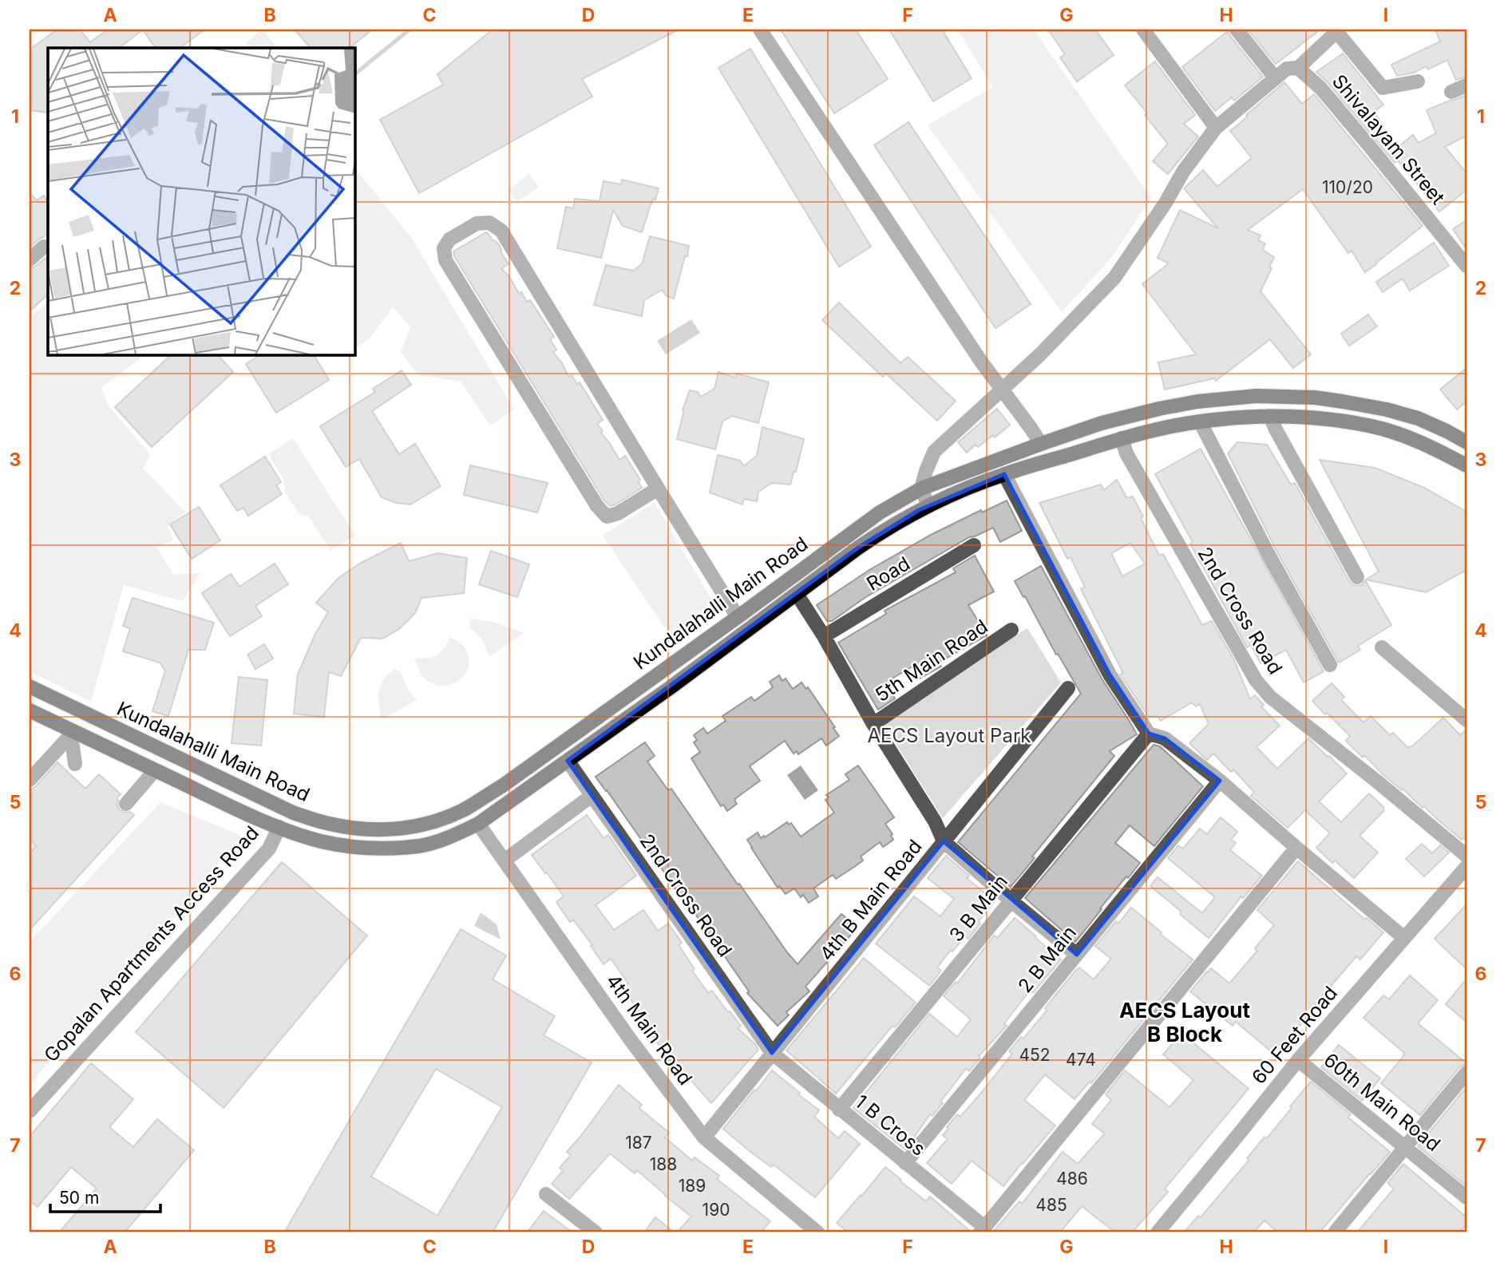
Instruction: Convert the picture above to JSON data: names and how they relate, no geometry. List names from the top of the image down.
{
  "streets": {
    "main road": ["Kundalahalli Main Road"],
    "street": [
      "Shivalayam Street",
      "Road",
      "2nd Cross Road",
      "5th Main Road",
      "4th B Main Road",
      "3 B Main",
      "Gopalan Apartments Access Road",
      "2 B Main",
      "4th Main Road",
      "60 Feet Road",
      "60th Main Road",
      "1 B Cross"
    ]
  },
  "crossings": [
    ["Kundalahalli Main Road", "2nd Cross Road"],
    ["Kundalahalli Main Road", "Gopalan Apartments Access Road"],
    ["Kundalahalli Main Road", "4th Main Road"],
    ["2nd Cross Road", "4th B Main Road"],
    ["2nd Cross Road", "1 B Cross"],
    ["4th B Main Road", "4th Main Road"],
    ["4th B Main Road", "1 B Cross"],
    ["3 B Main", "1 B Cross"],
    ["2 B Main", "1 B Cross"],
    ["60 Feet Road", "60th Main Road"]
  ],
  "districts": ["AECS Layout B Block"],
  "parks": ["AECS Layout Park"],
  "house_numbers": [
    "110/20",
    "452",
    "474",
    "187",
    "188",
    "486",
    "189",
    "485",
    "190"
  ],
  "scale_bar": "50 m",
  "grid": {
    "columns": [
      "A",
      "B",
      "C",
      "D",
      "E",
      "F",
      "G",
      "H",
      "I"
    ],
    "rows": [
      "1",
      "2",
      "3",
      "4",
      "5",
      "6",
      "7"
    ]
  }
}
